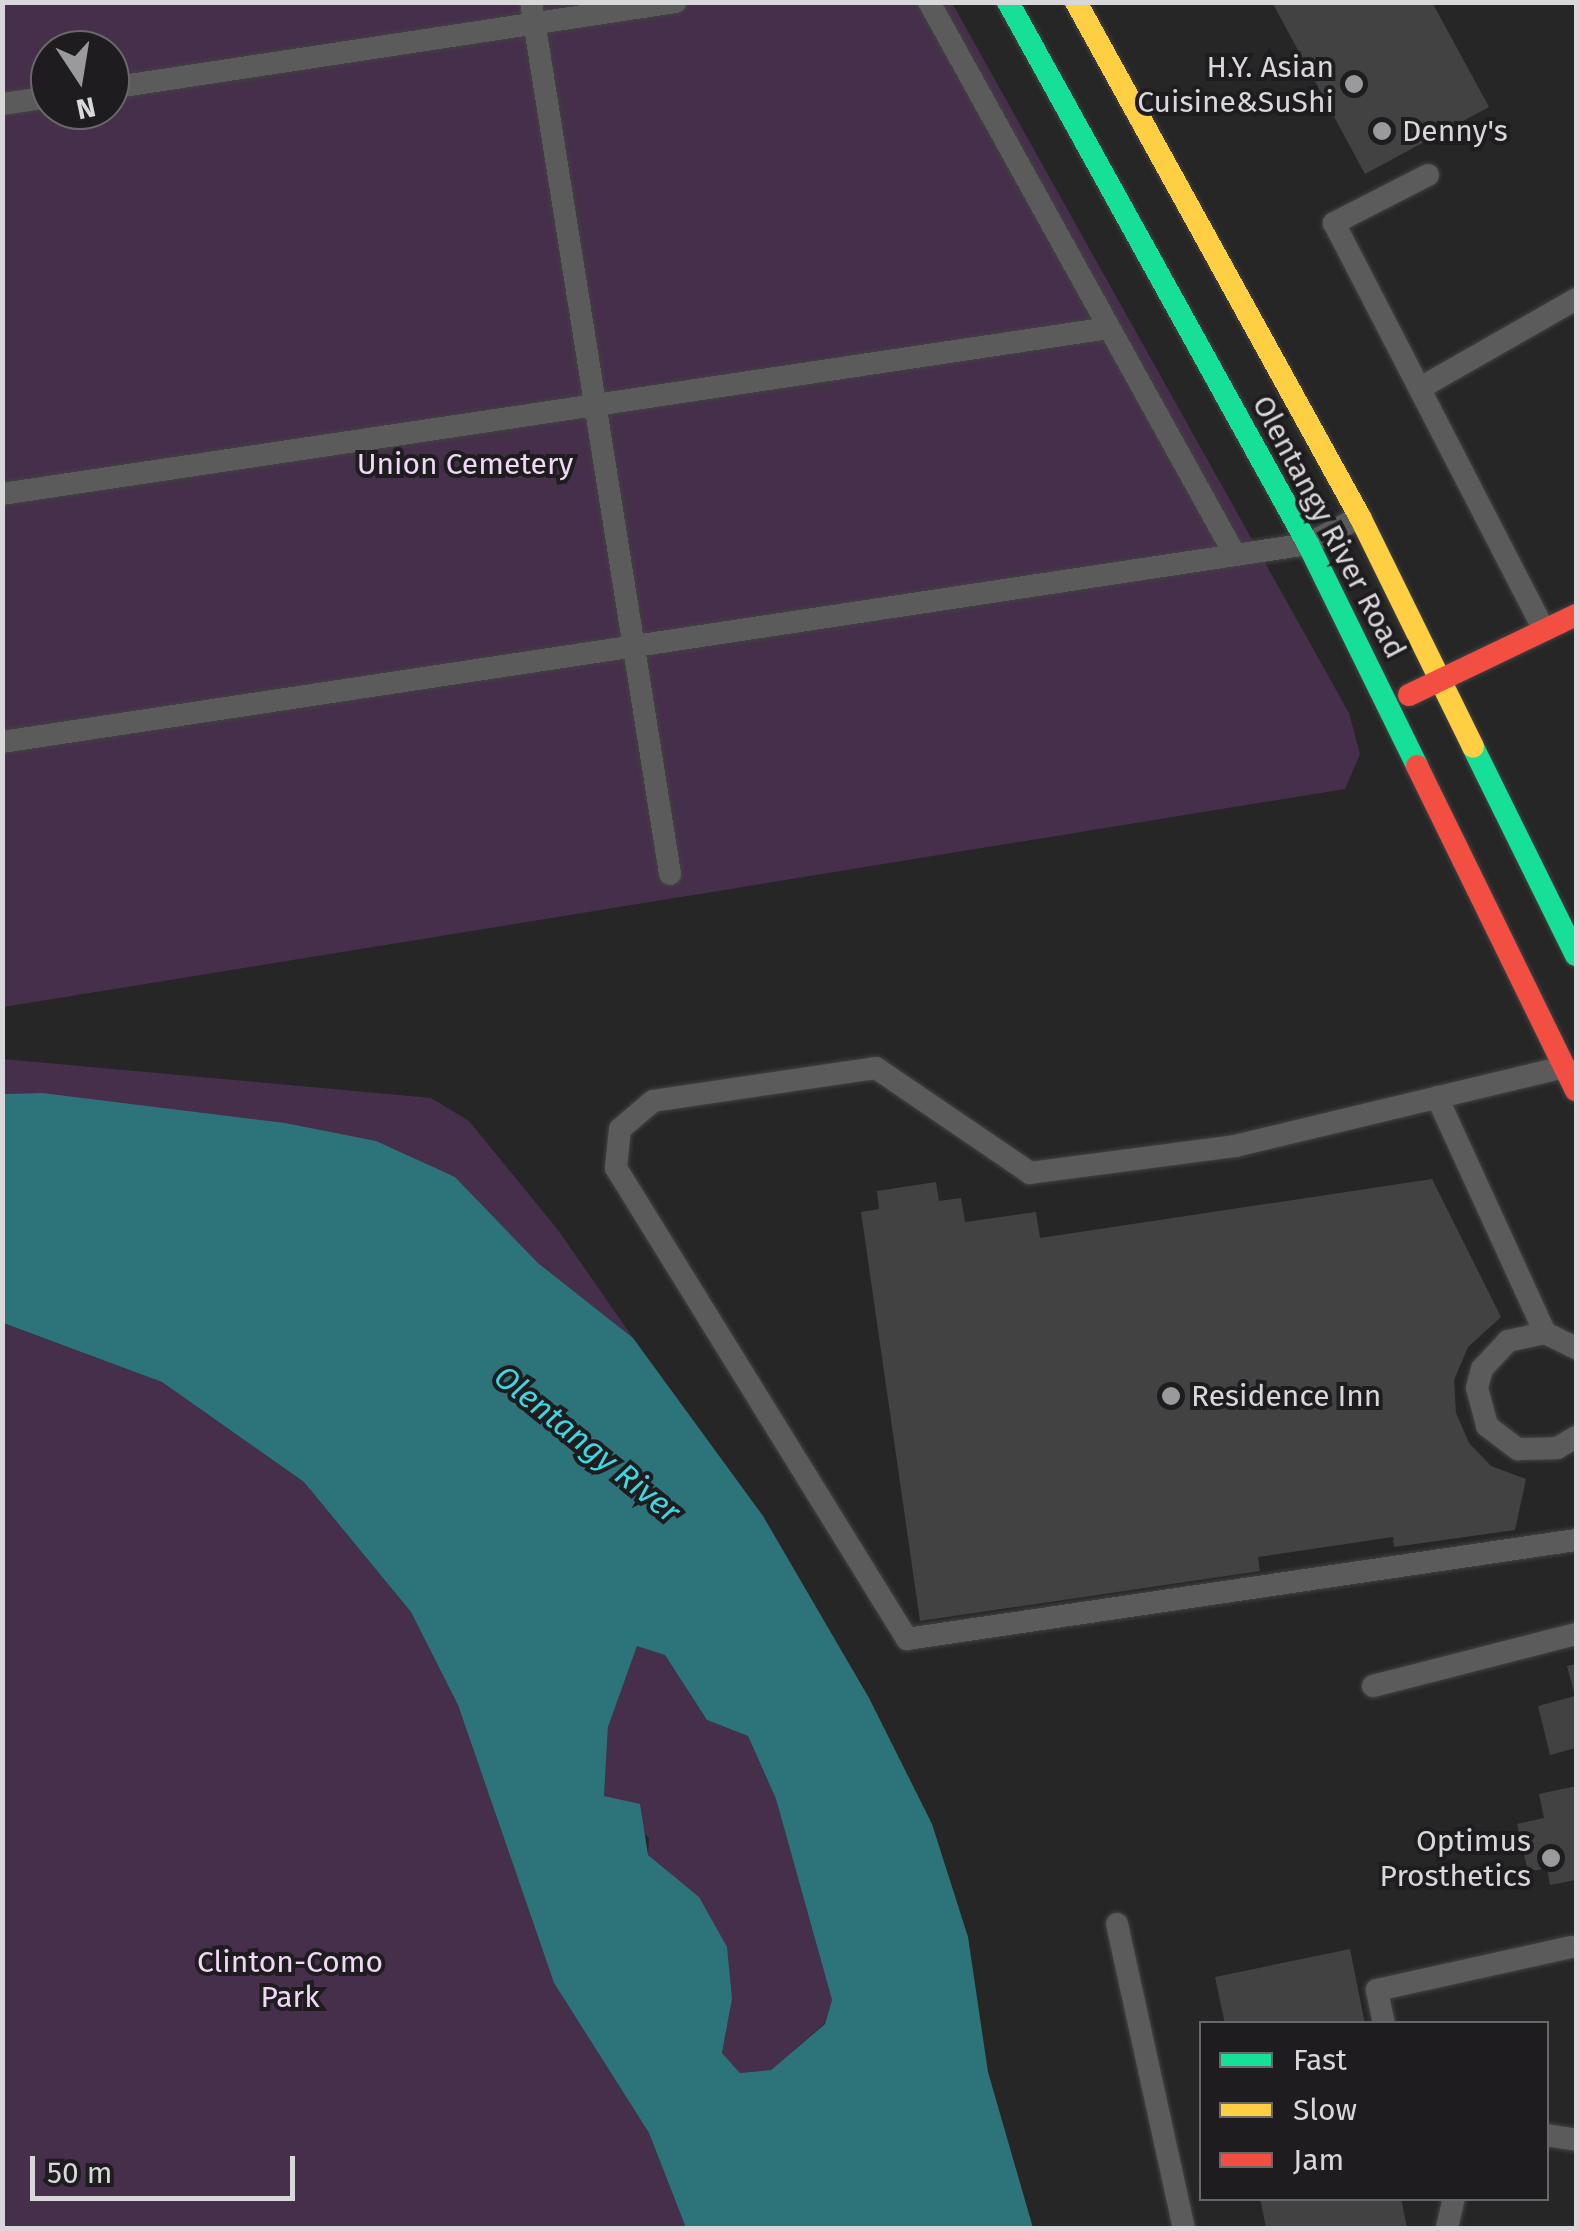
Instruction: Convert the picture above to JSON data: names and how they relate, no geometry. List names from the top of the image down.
{
  "streets": {
    "main road": ["Olentangy River Road"]
  },
  "water": ["Olentangy River"],
  "parks": ["Union Cemetery", "Clinton-Como Park"],
  "places": [
    "H.Y. Asian Cuisine&SuShi",
    "Denny's",
    "Residence Inn",
    "Optimus Prosthetics"
  ],
  "legend": ["Fast", "Slow", "Jam"],
  "scale_bar": "50 m",
  "north": "bottom"
}
